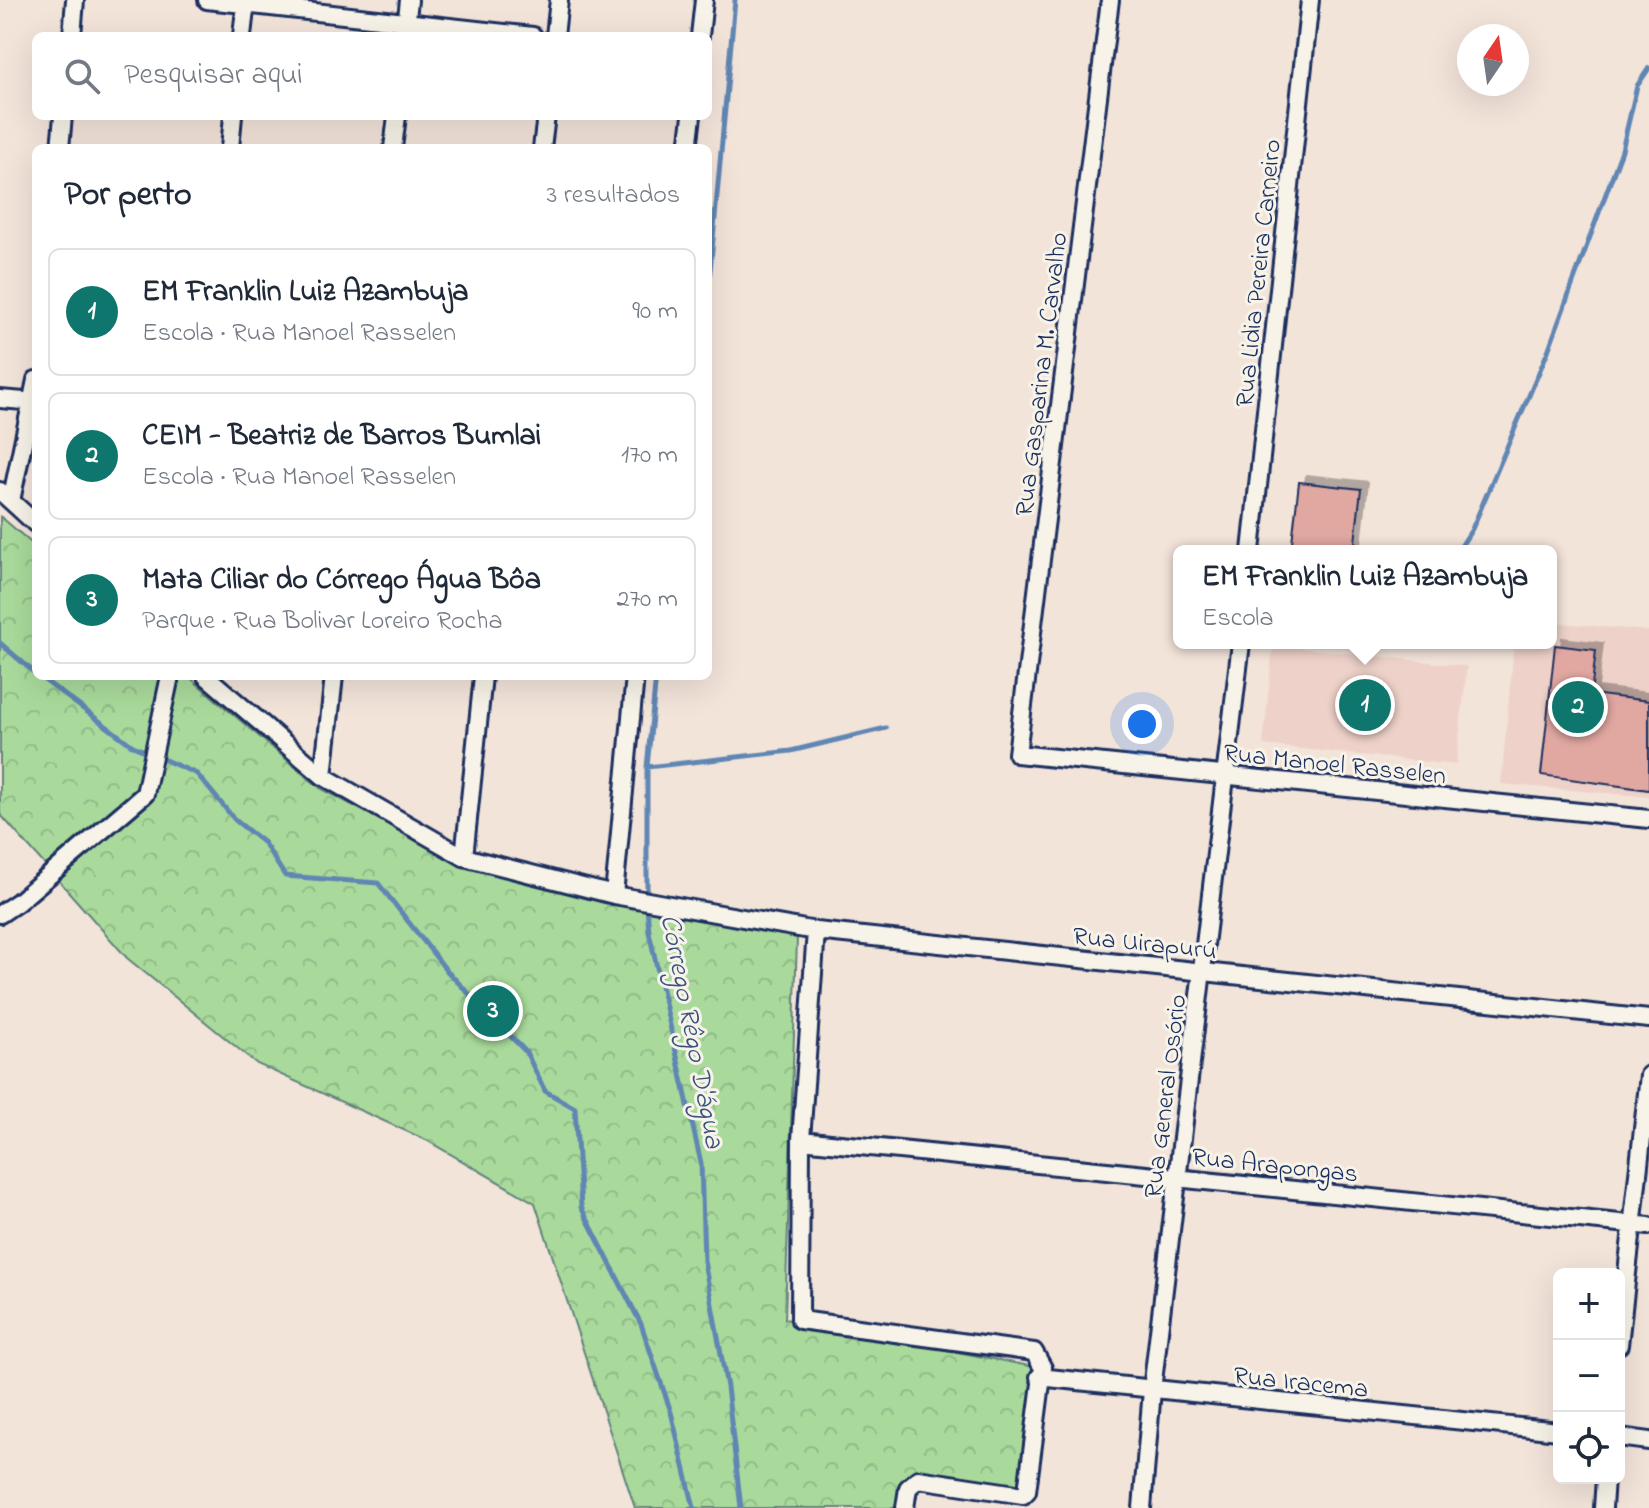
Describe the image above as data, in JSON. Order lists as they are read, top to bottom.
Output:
{
  "streets": {
    "street": [
      "Rua Lidia Pereira Carneiro",
      "Rua Gasparina M. Carvalho",
      "Rua Manoel Rasselen",
      "Rua Uirapurú",
      "Rua General Osório",
      "Rua Arapongas",
      "Rua Iracema"
    ]
  },
  "crossings": [
    ["Rua Gasparina M. Carvalho", "Rua Manoel Rasselen"],
    ["Rua Manoel Rasselen", "Rua General Osório"],
    ["Rua Uirapurú", "Rua General Osório"],
    ["Rua General Osório", "Rua Arapongas"],
    ["Rua General Osório", "Rua Iracema"]
  ],
  "water": ["Córrego Rêgo D'água"],
  "north": "top",
  "page": {
    "search": "Pesquisar aqui",
    "heading": ["Por perto", "3 resultados"],
    "list": [
      {
        "mark": "1",
        "name": "EM Franklin Luiz Azambuja",
        "note": "Escola · Rua Manoel Rasselen",
        "value": "90 m"
      },
      {
        "mark": "2",
        "name": "CEIM - Beatriz de Barros Bumlai",
        "note": "Escola · Rua Manoel Rasselen",
        "value": "170 m"
      },
      {
        "mark": "3",
        "name": "Mata Ciliar do Córrego Água Bôa",
        "note": "Parque · Rua Bolivar Loreiro Rocha",
        "value": "270 m"
      }
    ],
    "popup": ["EM Franklin Luiz Azambuja", "Escola"],
    "pins": ["1", "2", "3"],
    "map_buttons": ["+", "−"]
  }
}
